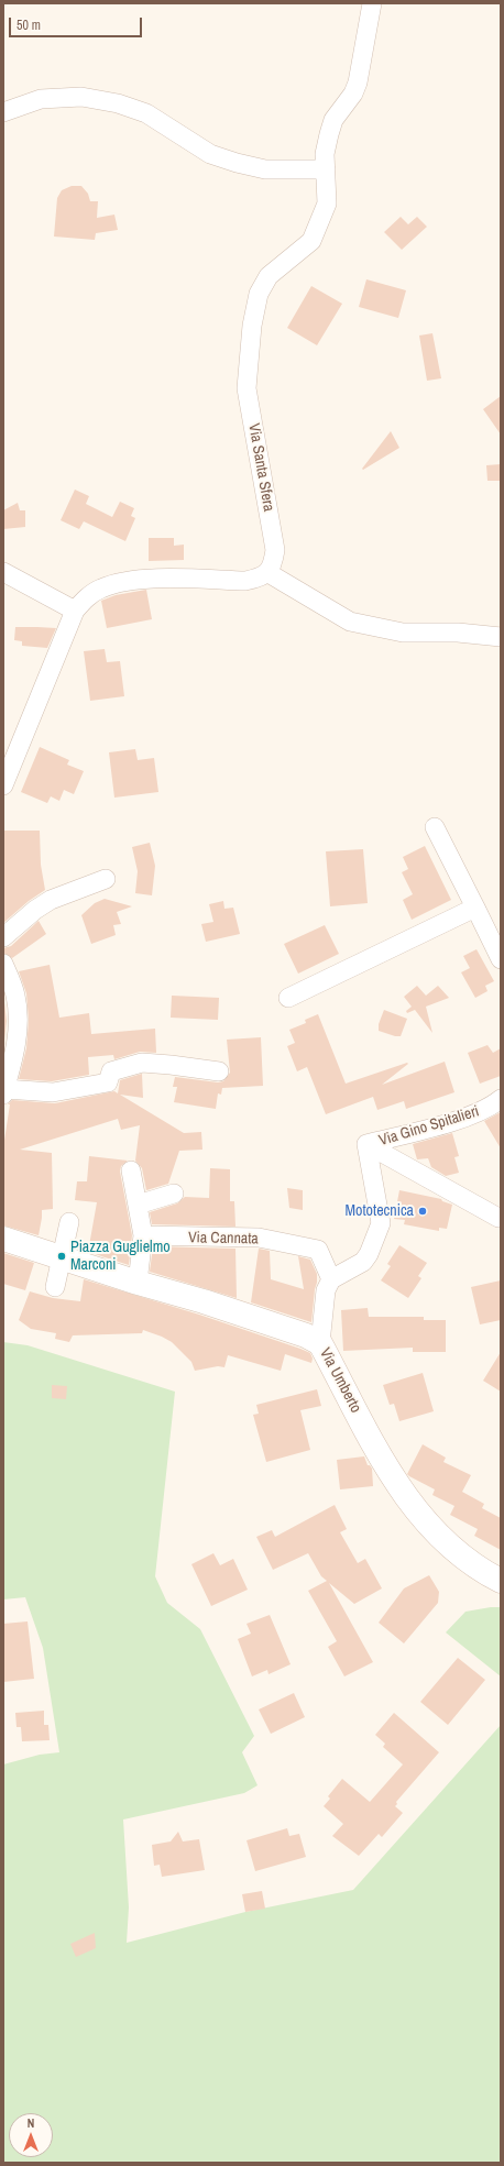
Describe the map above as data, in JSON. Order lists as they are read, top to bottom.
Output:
{
  "streets": {
    "main road": ["Via Umberto"],
    "street": ["Via Santa Sfera", "Via Gino Spitalieri", "Via Cannata"]
  },
  "crossings": [
    ["Via Gino Spitalieri", "Via Cannata"]
  ],
  "places": ["Mototecnica", "Piazza Guglielmo Marconi"],
  "scale_bar": "50 m",
  "north": "top"
}
